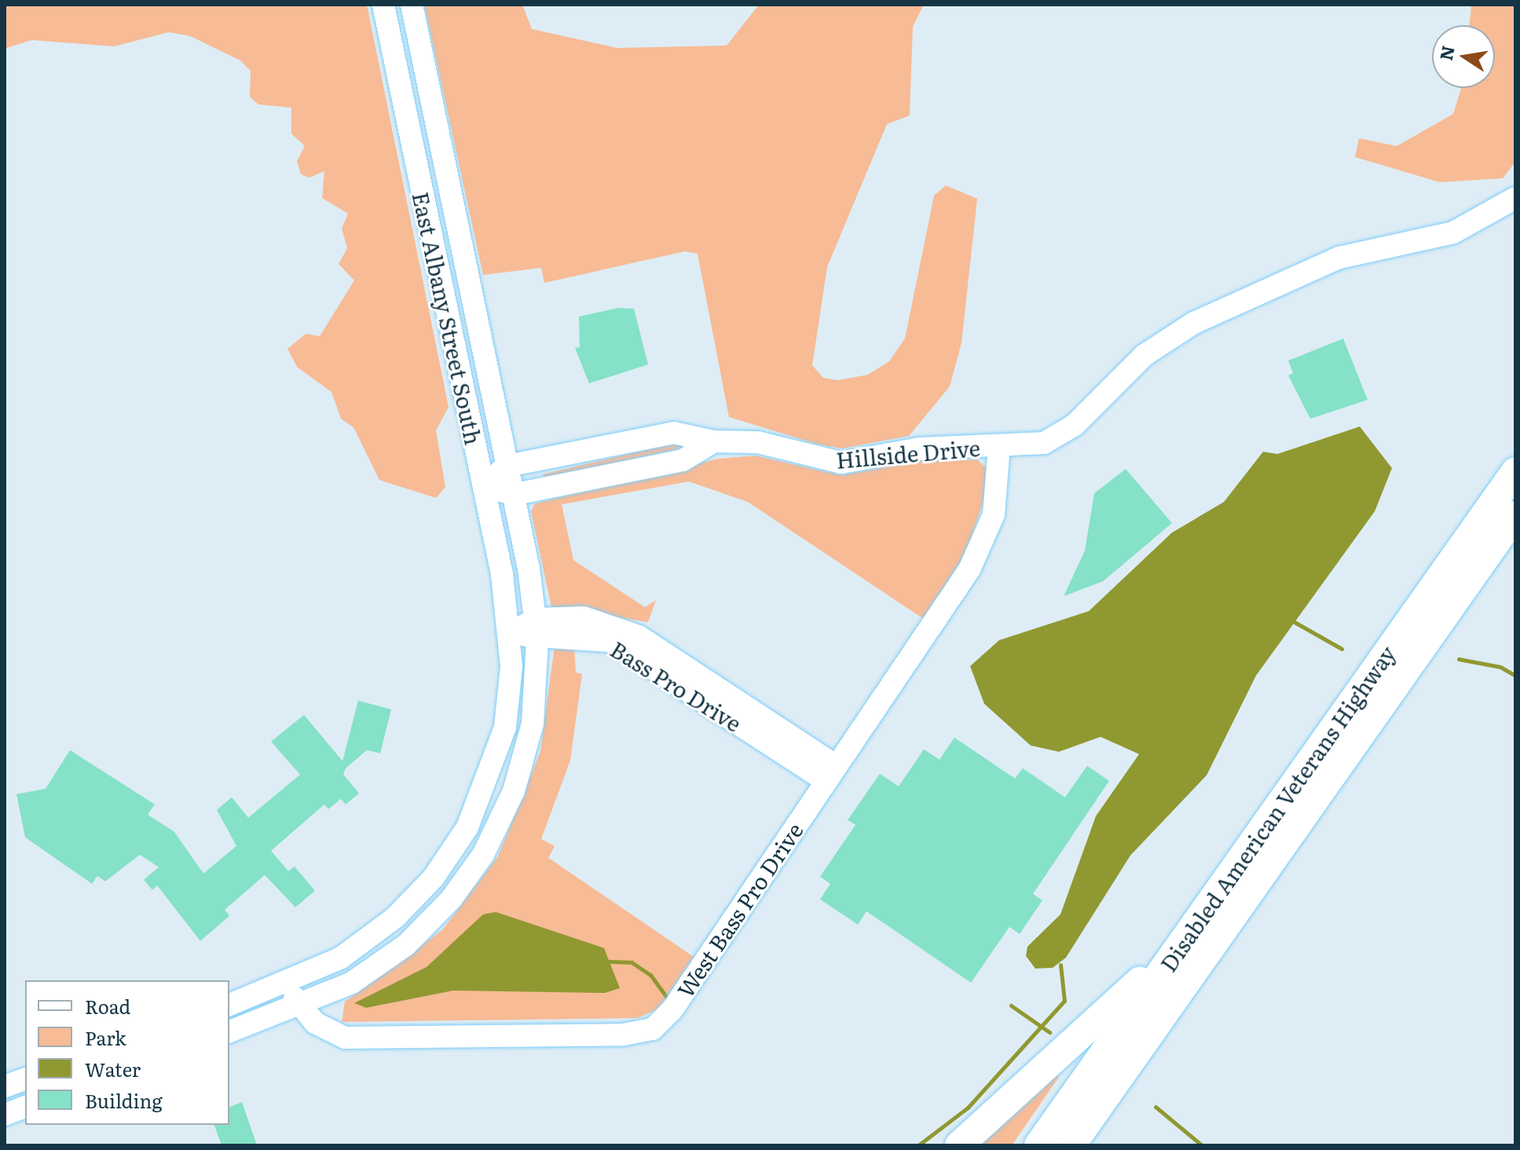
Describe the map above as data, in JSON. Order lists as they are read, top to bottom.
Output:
{
  "streets": {
    "highway": ["Disabled American Veterans Highway"],
    "street": [
      "East Albany Street South",
      "Hillside Drive",
      "Bass Pro Drive",
      "West Bass Pro Drive"
    ]
  },
  "crossings": [
    ["East Albany Street South", "Hillside Drive"],
    ["East Albany Street South", "Bass Pro Drive"],
    ["East Albany Street South", "West Bass Pro Drive"],
    ["Hillside Drive", "West Bass Pro Drive"],
    ["Bass Pro Drive", "West Bass Pro Drive"]
  ],
  "legend": [
    "Road",
    "Park",
    "Water",
    "Building"
  ],
  "north": "left"
}
